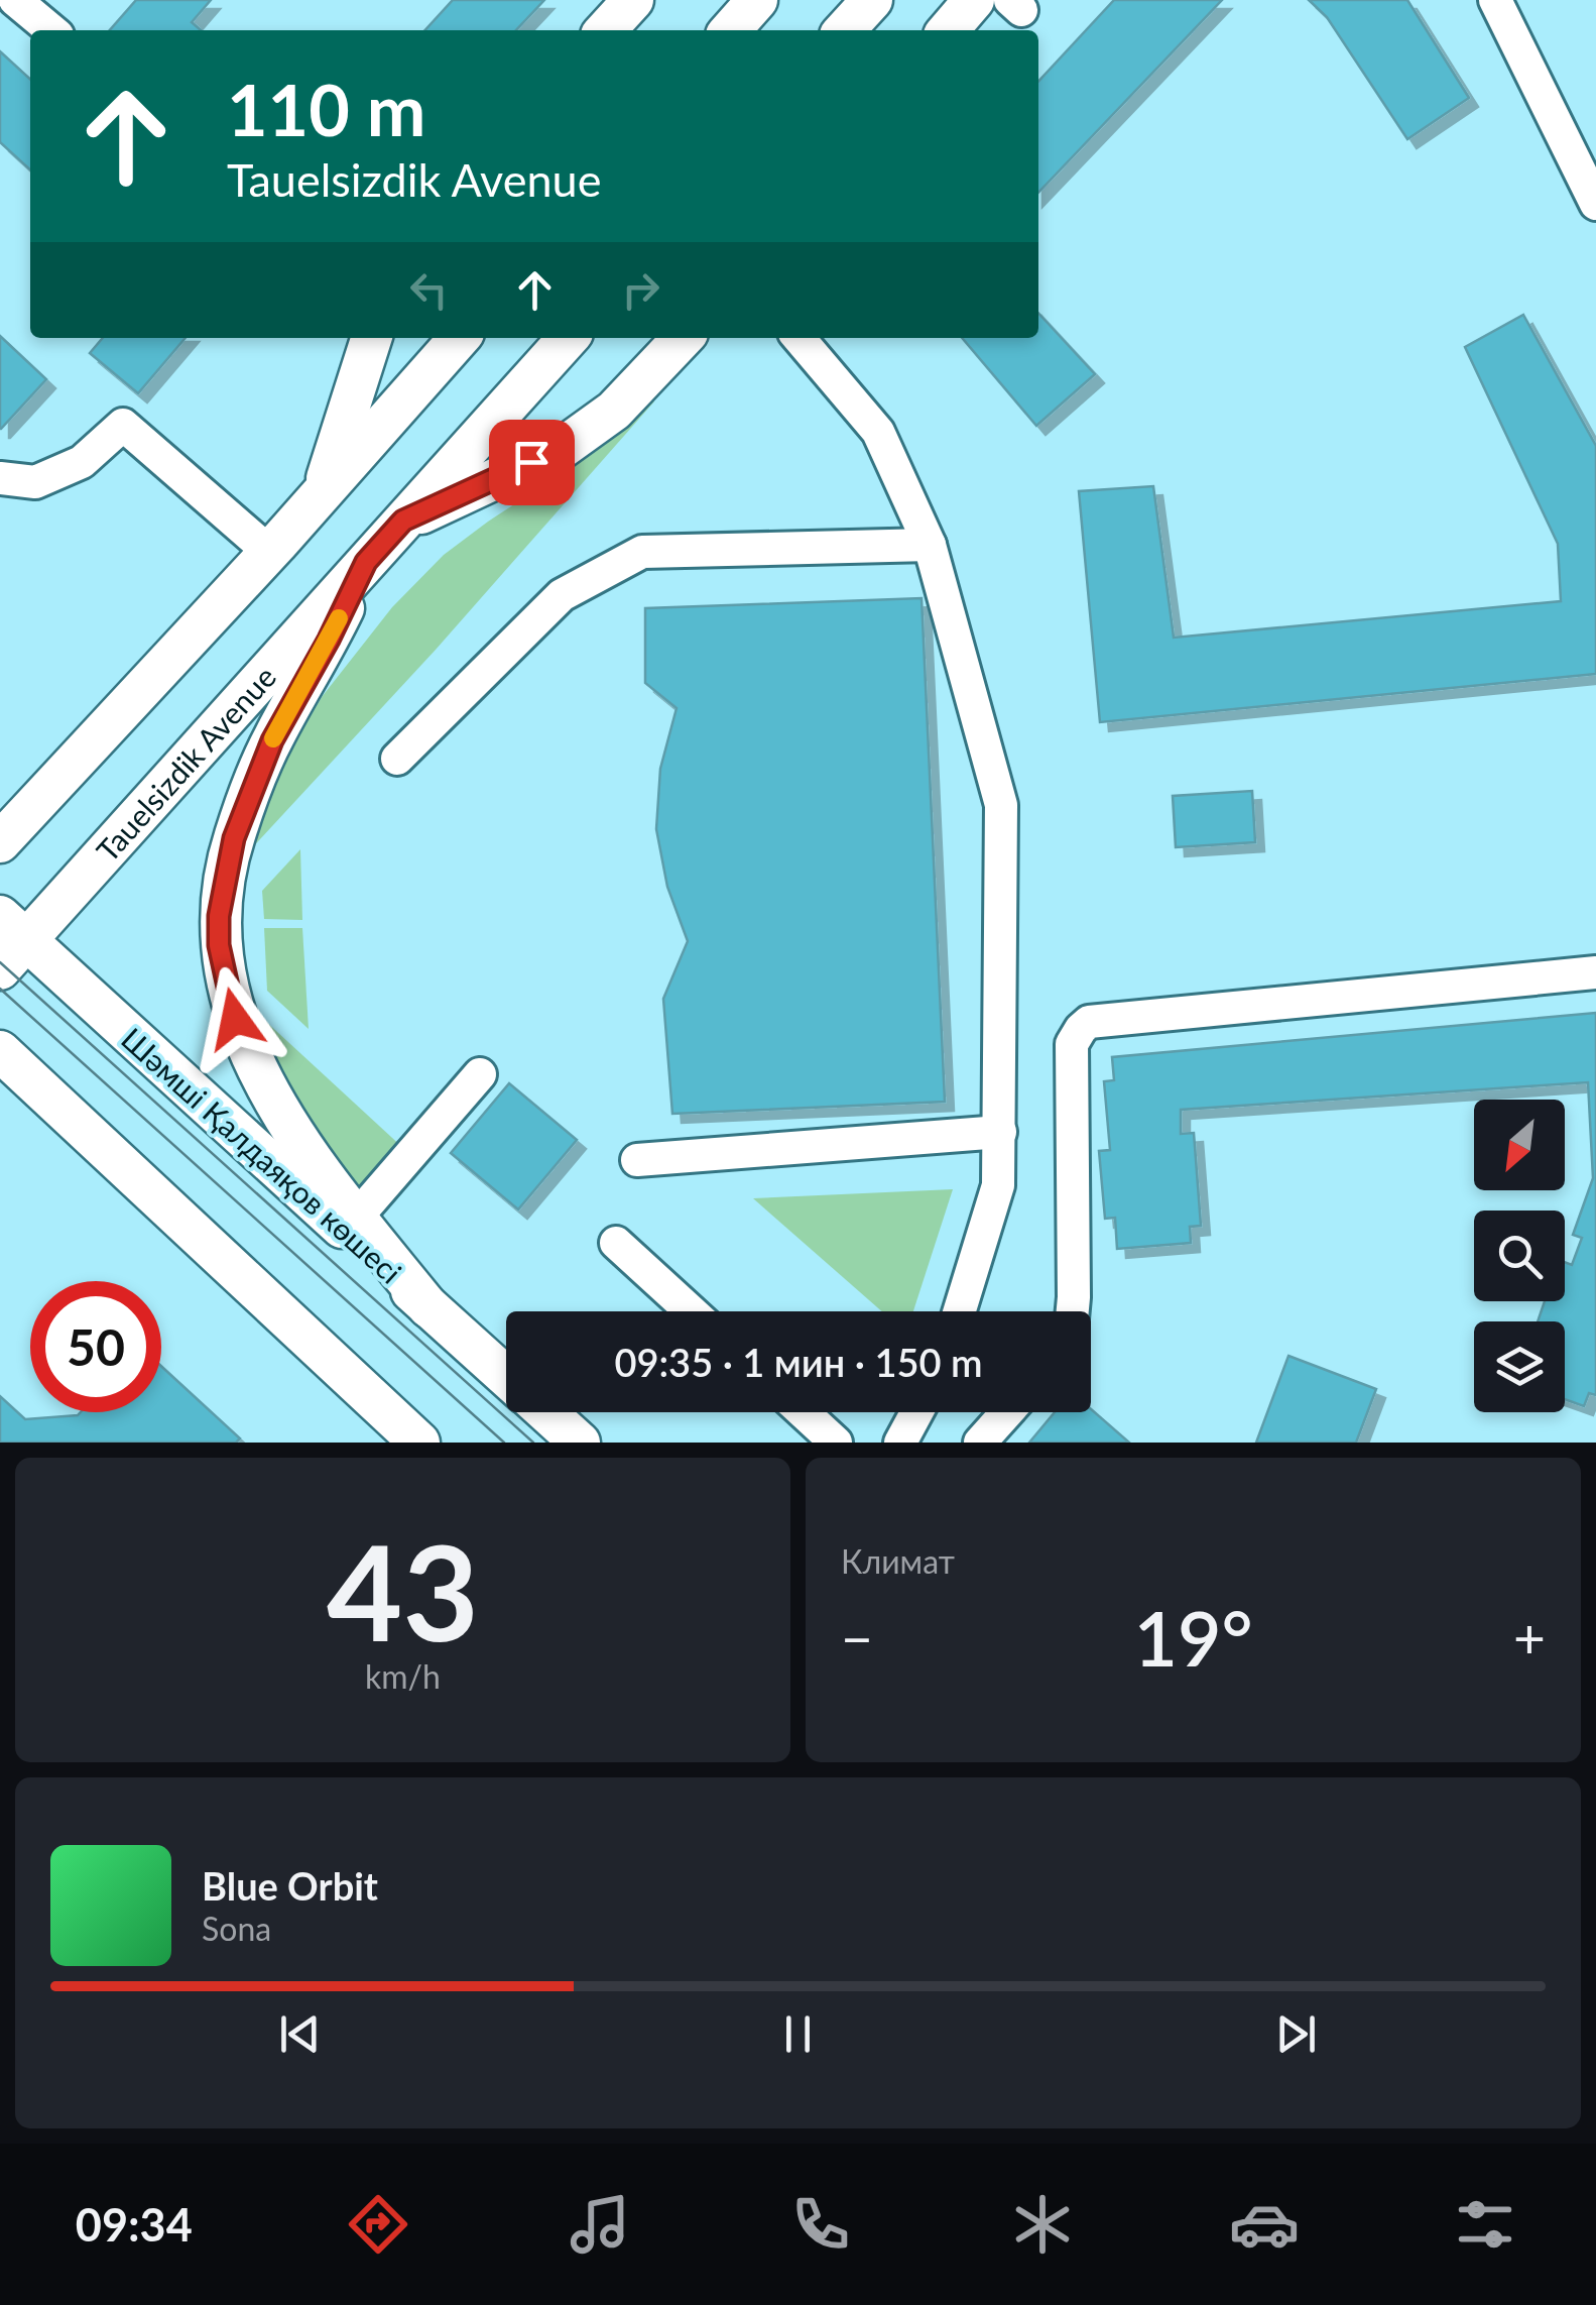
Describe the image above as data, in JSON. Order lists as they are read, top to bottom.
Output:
{
  "streets": {
    "main road": ["Tauelsizdik Avenue", "Шәмші Қалдаяқов көшесі"]
  },
  "crossings": [
    ["Tauelsizdik Avenue", "Шәмші Қалдаяқов көшесі"]
  ],
  "north": "bottom left",
  "page": {
    "turn": ["110 m", "Tauelsizdik Avenue"],
    "limit": "50",
    "trip": "09:35 · 1 мин · 150 m",
    "tile": [
      ["43", "km/h"],
      "Климат"
    ],
    "heat": ["−", "19°", "+"],
    "song": ["Blue Orbit", "Sona"],
    "tabs": "09:34"
  }
}
